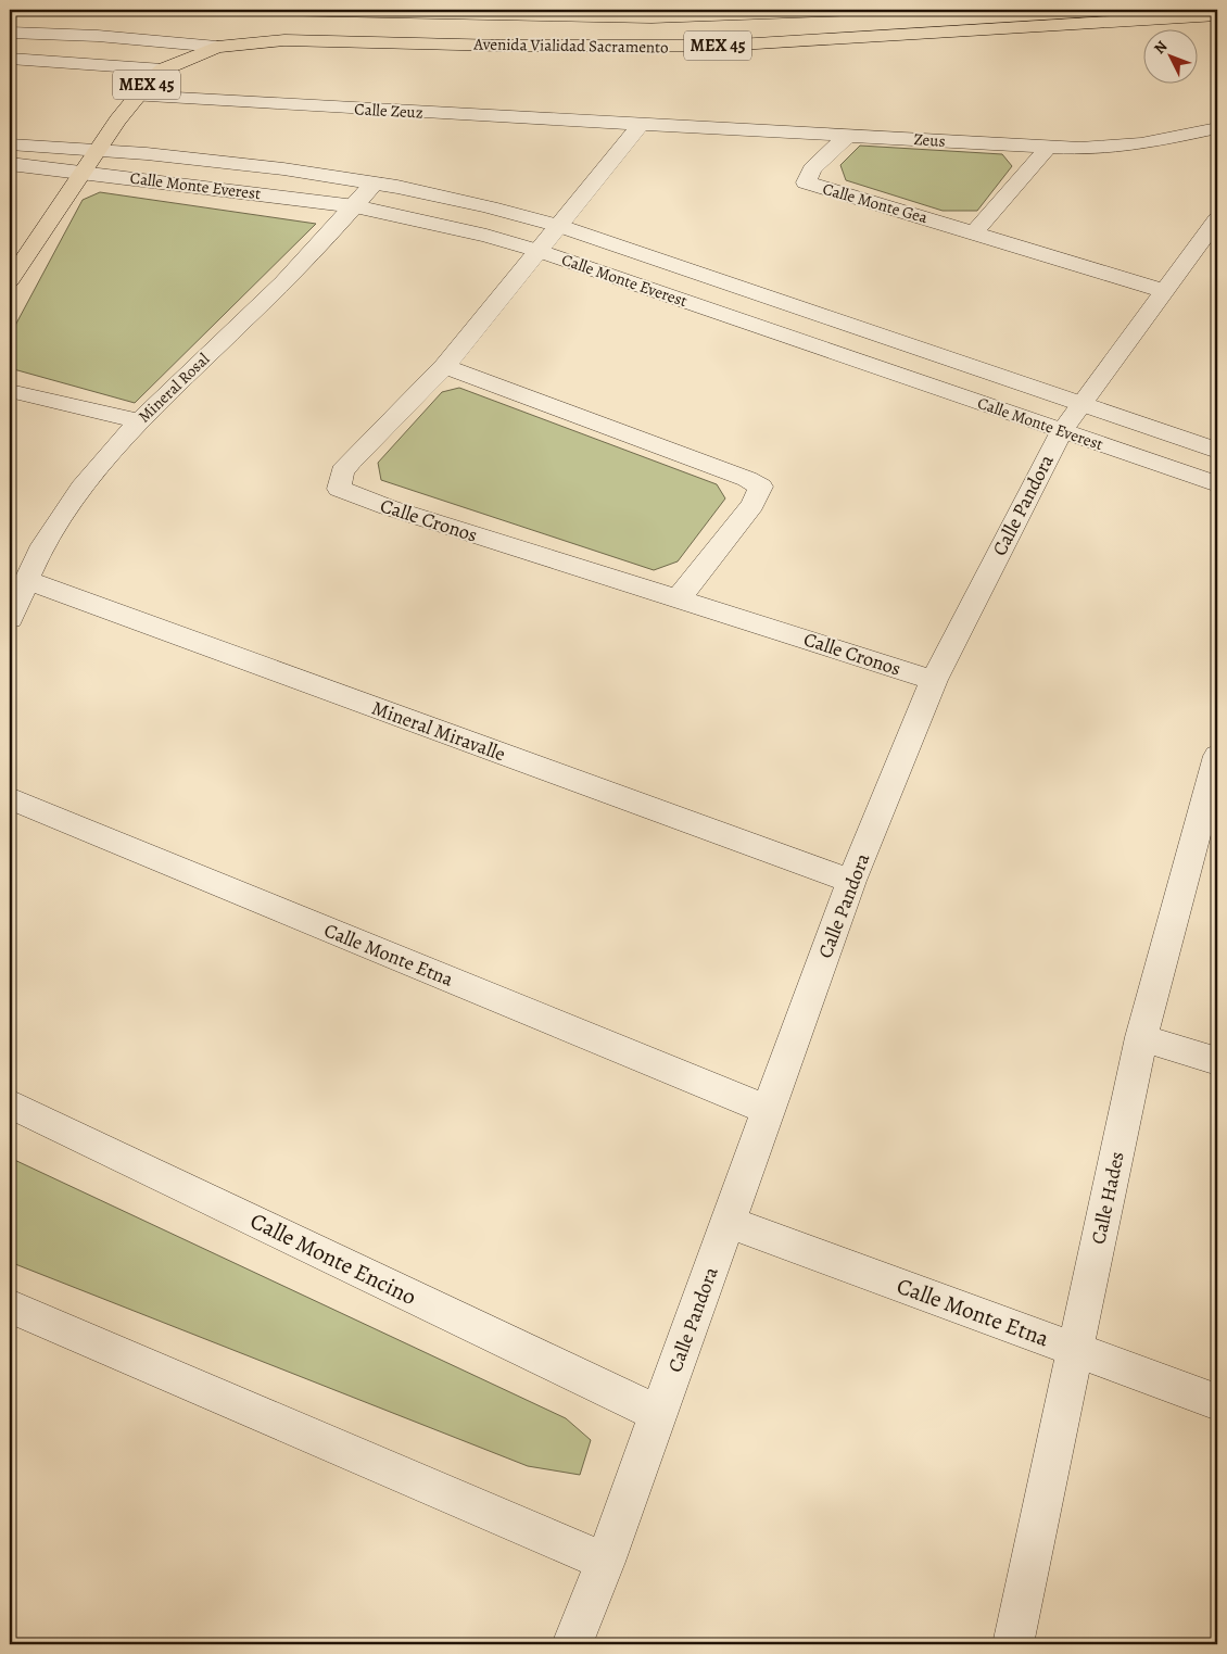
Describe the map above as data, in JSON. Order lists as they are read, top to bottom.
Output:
{
  "streets": {
    "highway": ["Avenida Vialidad Sacramento", "MEX 45"],
    "street": [
      "Calle Zeuz",
      "Zeus",
      "Calle Monte Everest",
      "Calle Monte Gea",
      "Mineral Rosal",
      "Calle Pandora",
      "Calle Cronos",
      "Mineral Miravalle",
      "Calle Monte Etna",
      "Calle Hades",
      "Calle Monte Encino"
    ]
  },
  "crossings": [
    ["Avenida Vialidad Sacramento", "MEX 45"],
    ["Avenida Vialidad Sacramento", "Calle Zeuz"],
    ["Avenida Vialidad Sacramento", "Calle Monte Everest"],
    ["MEX 45", "Calle Monte Everest"],
    ["Calle Zeuz", "Zeus"],
    ["Calle Zeuz", "Calle Cronos"],
    ["Zeus", "Calle Monte Gea"],
    ["Zeus", "Calle Cronos"],
    ["Calle Monte Everest", "Mineral Rosal"],
    ["Calle Monte Everest", "Calle Pandora"],
    ["Calle Monte Everest", "Calle Cronos"],
    ["Calle Monte Gea", "Calle Pandora"],
    ["Mineral Rosal", "Mineral Miravalle"],
    ["Calle Pandora", "Calle Cronos"],
    ["Calle Pandora", "Mineral Miravalle"],
    ["Calle Pandora", "Calle Monte Etna"],
    ["Calle Pandora", "Calle Monte Encino"],
    ["Calle Monte Etna", "Calle Hades"]
  ],
  "north": "top left"
}
